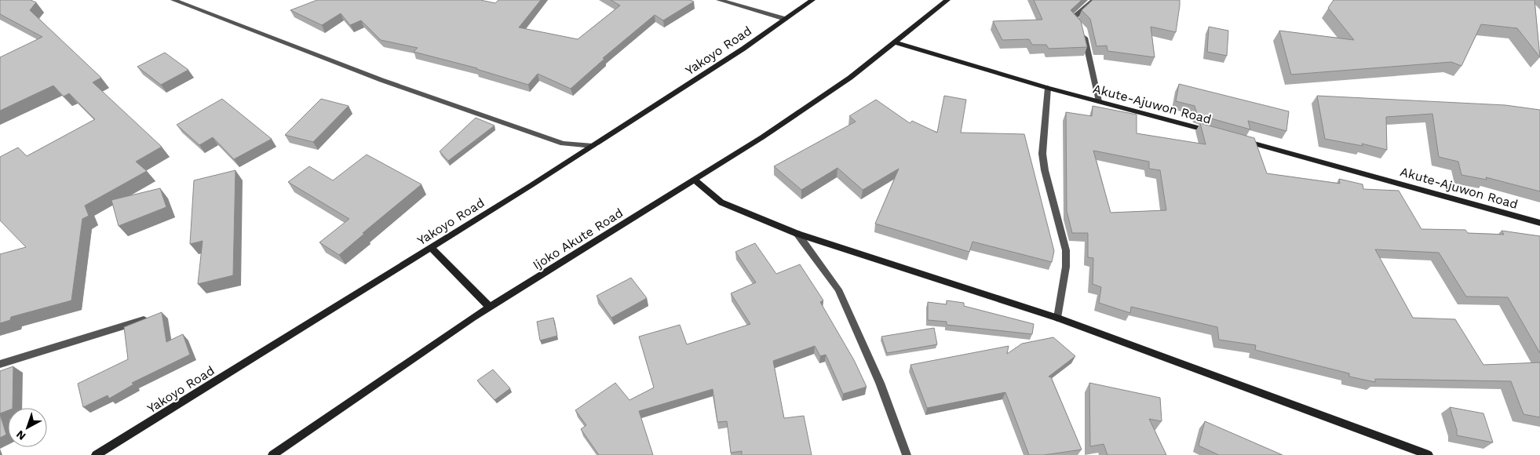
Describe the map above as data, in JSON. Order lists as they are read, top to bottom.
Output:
{
  "streets": {
    "main road": ["Yakoyo Road", "Akute-Ajuwon Road", "Ijoko Akute Road"]
  },
  "crossings": [
    ["Akute-Ajuwon Road", "Ijoko Akute Road"]
  ],
  "north": "bottom left"
}
